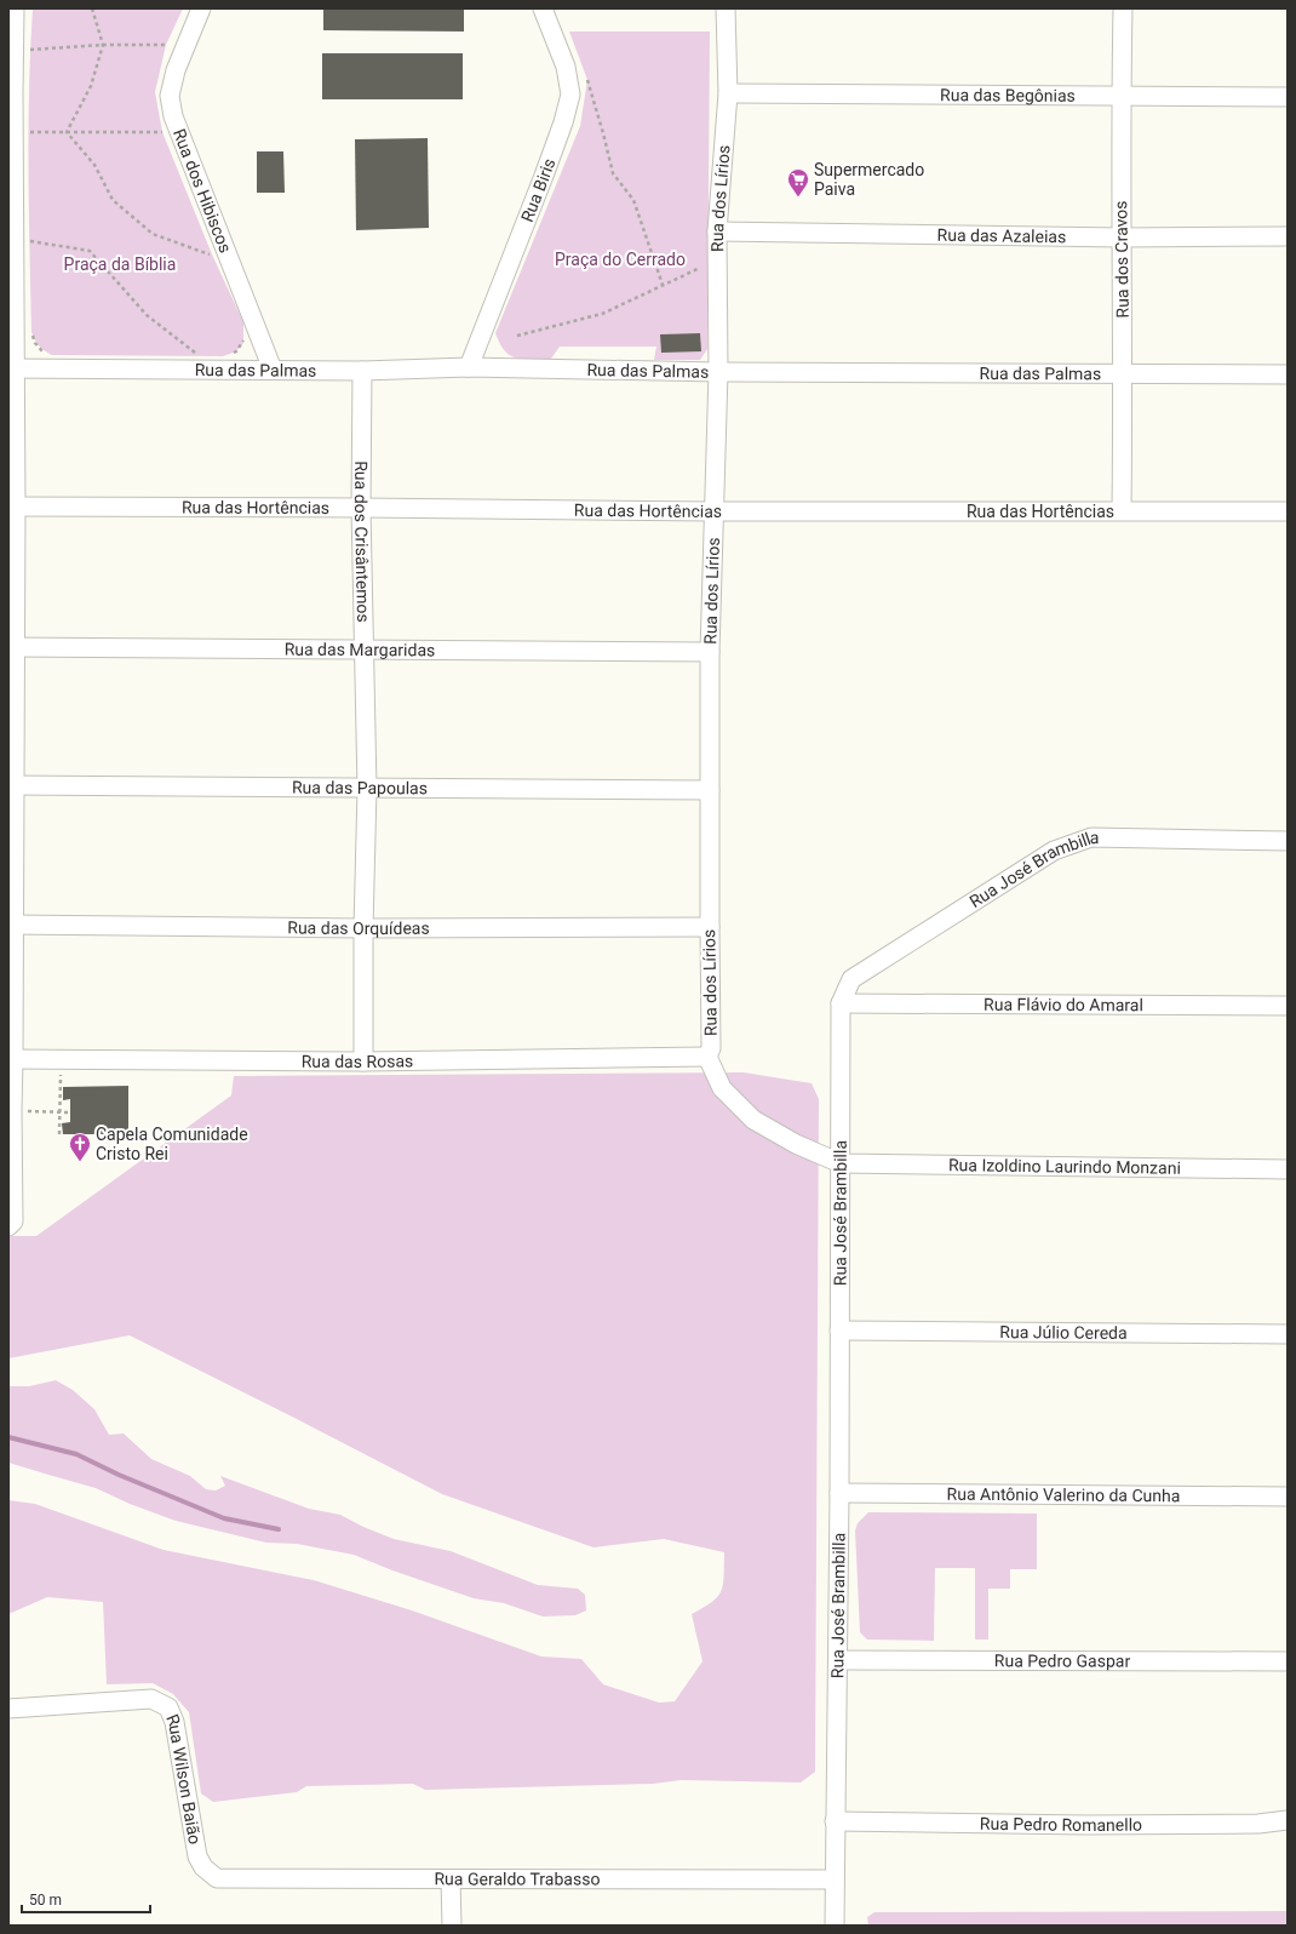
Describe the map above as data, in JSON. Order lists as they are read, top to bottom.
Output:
{
  "streets": {
    "street": [
      "Rua das Begônias",
      "Rua Biris",
      "Rua dos Hibiscos",
      "Rua dos Lírios",
      "Rua das Azaleias",
      "Rua dos Cravos",
      "Rua das Palmas",
      "Rua das Hortências",
      "Rua dos Crisântemos",
      "Rua das Margaridas",
      "Rua das Papoulas",
      "Rua José Brambilla",
      "Rua das Orquídeas",
      "Rua Flávio do Amaral",
      "Rua das Rosas",
      "Rua Izoldino Laurindo Monzani",
      "Rua Júlio Cereda",
      "Rua Antônio Valerino da Cunha",
      "Rua Pedro Gaspar",
      "Rua Wilson Baião",
      "Rua Pedro Romanello",
      "Rua Geraldo Trabasso"
    ]
  },
  "crossings": [
    ["Rua das Begônias", "Rua dos Lírios"],
    ["Rua das Begônias", "Rua dos Cravos"],
    ["Rua Biris", "Rua das Palmas"],
    ["Rua dos Hibiscos", "Rua das Palmas"],
    ["Rua dos Lírios", "Rua das Azaleias"],
    ["Rua dos Lírios", "Rua das Palmas"],
    ["Rua dos Lírios", "Rua das Hortências"],
    ["Rua dos Lírios", "Rua das Margaridas"],
    ["Rua dos Lírios", "Rua das Papoulas"],
    ["Rua dos Lírios", "Rua das Orquídeas"],
    ["Rua dos Lírios", "Rua das Rosas"],
    ["Rua das Azaleias", "Rua dos Cravos"],
    ["Rua dos Cravos", "Rua das Palmas"],
    ["Rua dos Cravos", "Rua das Hortências"],
    ["Rua das Palmas", "Rua dos Crisântemos"],
    ["Rua das Hortências", "Rua dos Crisântemos"],
    ["Rua dos Crisântemos", "Rua das Margaridas"],
    ["Rua dos Crisântemos", "Rua das Papoulas"],
    ["Rua dos Crisântemos", "Rua das Orquídeas"],
    ["Rua dos Crisântemos", "Rua das Rosas"],
    ["Rua José Brambilla", "Rua Flávio do Amaral"],
    ["Rua José Brambilla", "Rua Izoldino Laurindo Monzani"],
    ["Rua José Brambilla", "Rua Júlio Cereda"],
    ["Rua José Brambilla", "Rua Antônio Valerino da Cunha"],
    ["Rua José Brambilla", "Rua Pedro Gaspar"],
    ["Rua José Brambilla", "Rua Pedro Romanello"],
    ["Rua José Brambilla", "Rua Geraldo Trabasso"],
    ["Rua Wilson Baião", "Rua Geraldo Trabasso"]
  ],
  "parks": ["Praça do Cerrado", "Praça da Bíblia"],
  "places": {
    "supermarket": ["Supermercado Paiva"],
    "church": ["Capela Comunidade Cristo Rei"]
  },
  "scale_bar": "50 m"
}
